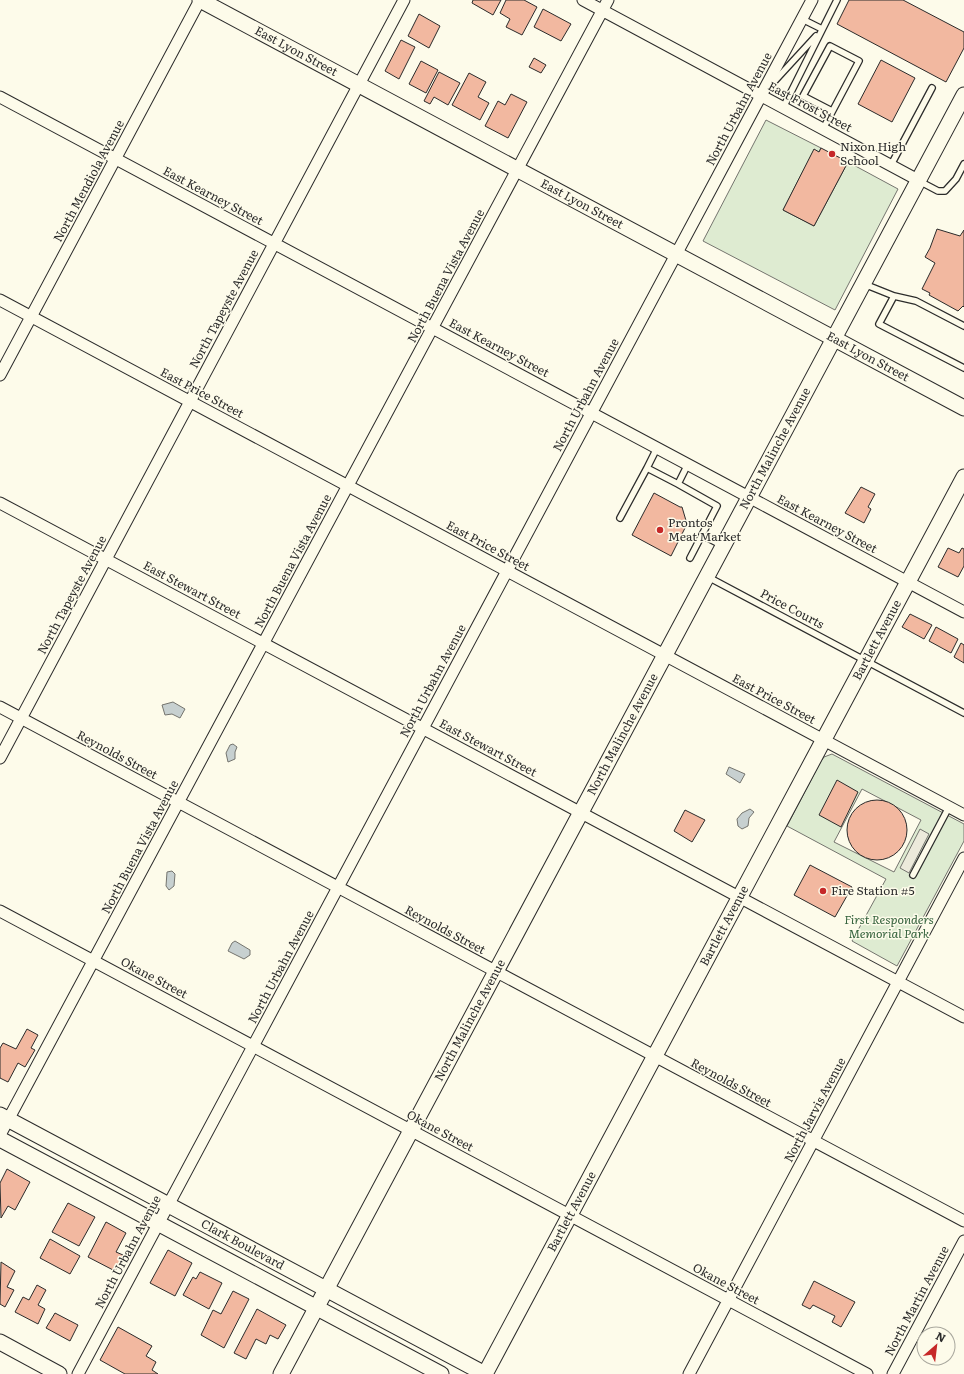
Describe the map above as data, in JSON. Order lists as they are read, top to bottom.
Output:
{
  "streets": {
    "main road": [
      "East Lyon Street",
      "North Malinche Avenue",
      "Bartlett Avenue",
      "Clark Boulevard"
    ],
    "street": [
      "East Frost Street",
      "North Urbahn Avenue",
      "North Mendiola Avenue",
      "East Kearney Street",
      "North Buena Vista Avenue",
      "North Tapeyste Avenue",
      "East Price Street",
      "East Stewart Street",
      "Reynolds Street",
      "Okane Street",
      "North Jarvis Avenue",
      "North Martin Avenue"
    ],
    "lane": ["Price Courts"]
  },
  "crossings": [
    ["East Lyon Street", "North Urbahn Avenue"],
    ["East Lyon Street", "North Mendiola Avenue"],
    ["East Lyon Street", "North Buena Vista Avenue"],
    ["East Lyon Street", "North Tapeyste Avenue"],
    ["East Lyon Street", "North Malinche Avenue"],
    ["East Frost Street", "North Urbahn Avenue"],
    ["East Frost Street", "North Buena Vista Avenue"],
    ["East Frost Street", "North Malinche Avenue"],
    ["North Urbahn Avenue", "East Kearney Street"],
    ["North Urbahn Avenue", "East Price Street"],
    ["North Urbahn Avenue", "East Stewart Street"],
    ["North Urbahn Avenue", "Reynolds Street"],
    ["North Urbahn Avenue", "Okane Street"],
    ["North Urbahn Avenue", "Clark Boulevard"],
    ["North Mendiola Avenue", "East Kearney Street"],
    ["North Mendiola Avenue", "East Price Street"],
    ["East Kearney Street", "North Buena Vista Avenue"],
    ["East Kearney Street", "North Tapeyste Avenue"],
    ["East Kearney Street", "North Malinche Avenue"],
    ["East Kearney Street", "Bartlett Avenue"],
    ["North Buena Vista Avenue", "East Price Street"],
    ["North Buena Vista Avenue", "East Stewart Street"],
    ["North Buena Vista Avenue", "Reynolds Street"],
    ["North Buena Vista Avenue", "Okane Street"],
    ["North Buena Vista Avenue", "Clark Boulevard"],
    ["North Tapeyste Avenue", "East Price Street"],
    ["North Tapeyste Avenue", "East Stewart Street"],
    ["North Tapeyste Avenue", "Reynolds Street"],
    ["East Price Street", "North Malinche Avenue"],
    ["East Price Street", "Bartlett Avenue"],
    ["North Malinche Avenue", "East Stewart Street"],
    ["North Malinche Avenue", "Price Courts"],
    ["North Malinche Avenue", "Reynolds Street"],
    ["North Malinche Avenue", "Okane Street"],
    ["North Malinche Avenue", "Clark Boulevard"],
    ["East Stewart Street", "Bartlett Avenue"],
    ["East Stewart Street", "North Jarvis Avenue"],
    ["Price Courts", "Bartlett Avenue"],
    ["Bartlett Avenue", "Reynolds Street"],
    ["Bartlett Avenue", "Okane Street"],
    ["Bartlett Avenue", "Clark Boulevard"],
    ["Reynolds Street", "North Jarvis Avenue"],
    ["Okane Street", "North Jarvis Avenue"]
  ],
  "parks": ["First Responders Memorial Park"],
  "places": ["Nixon High School", "Prontos Meat Market", "Fire Station #5"],
  "north": "top right"
}
